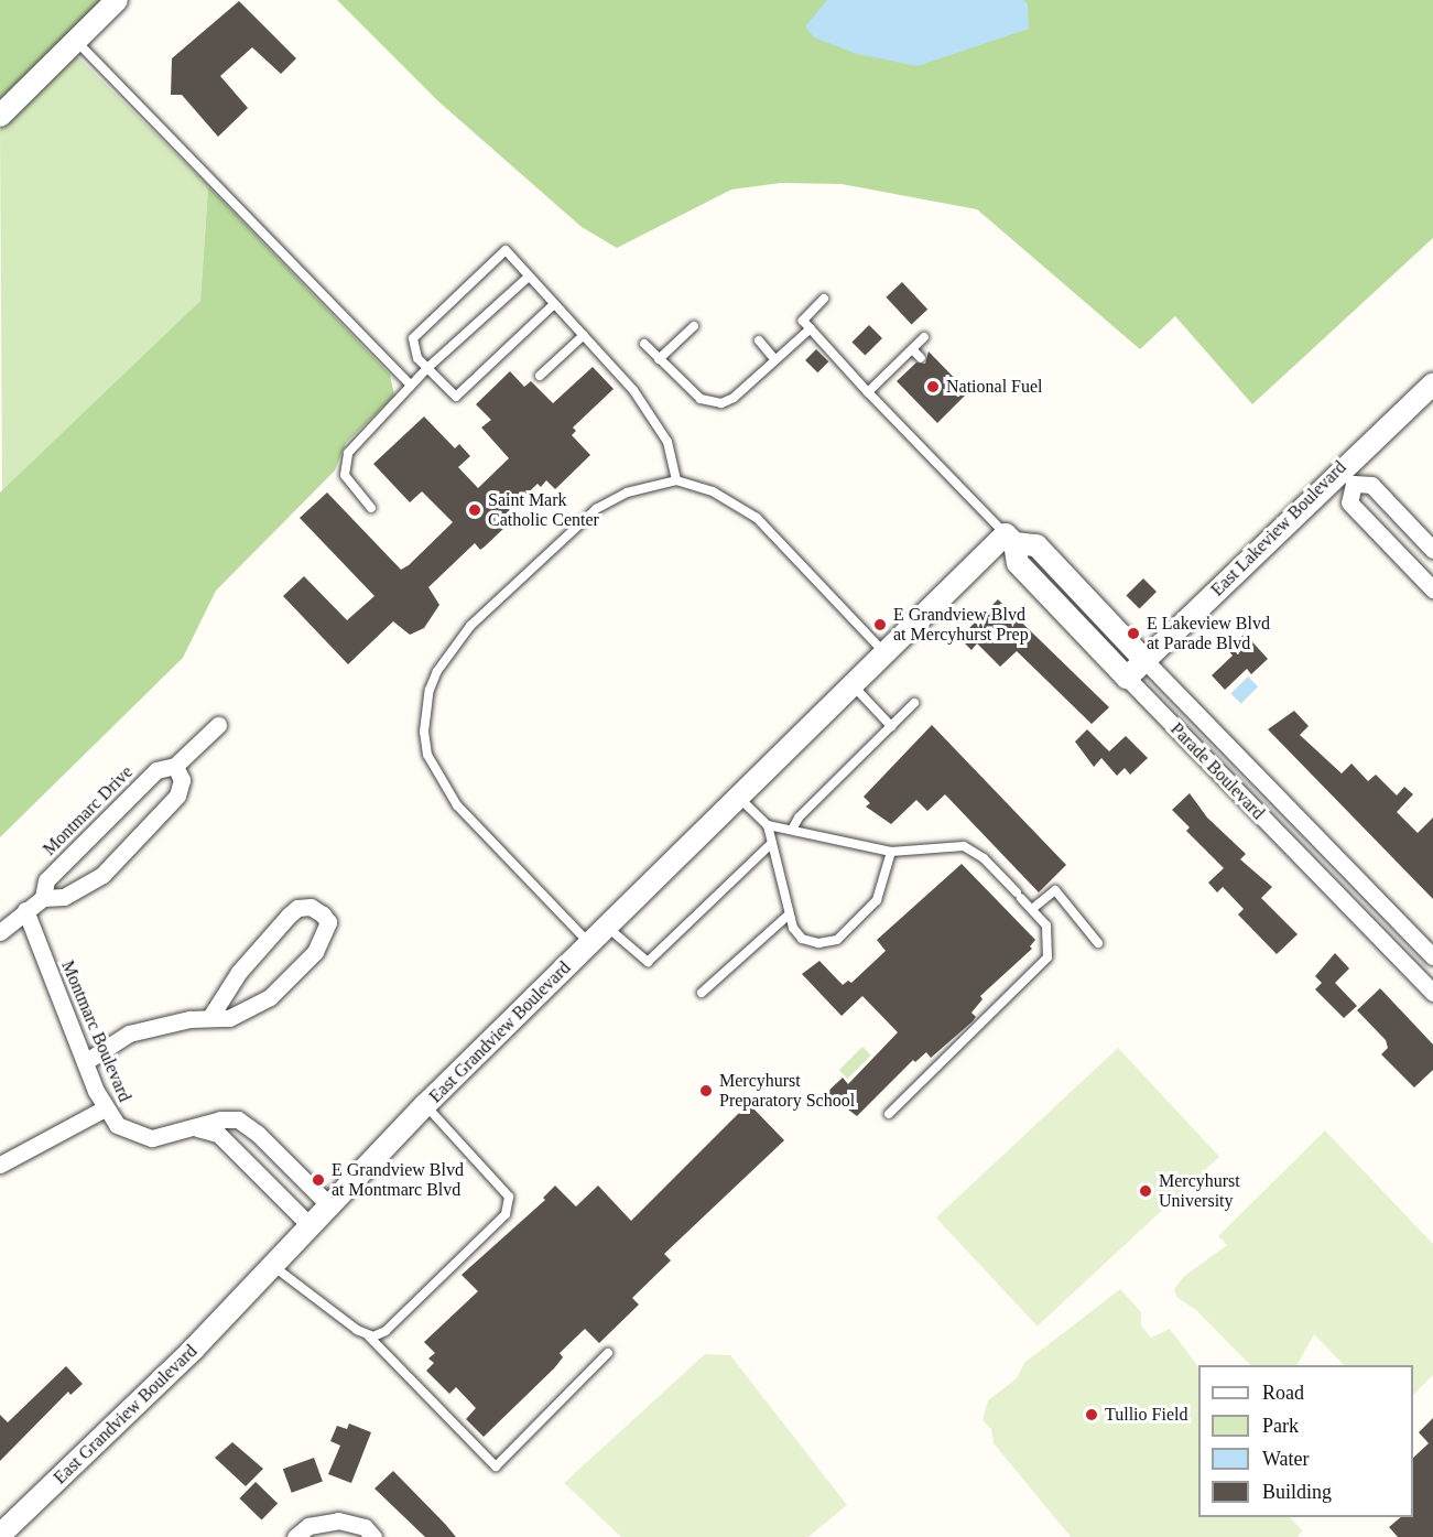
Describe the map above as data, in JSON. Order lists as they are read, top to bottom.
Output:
{
  "streets": {
    "street": [
      "East Lakeview Boulevard",
      "Parade Boulevard",
      "Montmarc Drive",
      "Montmarc Boulevard",
      "East Grandview Boulevard"
    ]
  },
  "crossings": [
    ["East Lakeview Boulevard", "Parade Boulevard"],
    ["Parade Boulevard", "East Grandview Boulevard"],
    ["Montmarc Drive", "Montmarc Boulevard"],
    ["Montmarc Boulevard", "East Grandview Boulevard"]
  ],
  "places": [
    "National Fuel",
    "Saint Mark Catholic Center",
    "E Grandview Blvd at Mercyhurst Prep",
    "E Lakeview Blvd at Parade Blvd",
    "Mercyhurst Preparatory School",
    "E Grandview Blvd at Montmarc Blvd",
    "Mercyhurst University",
    "Tullio Field"
  ],
  "legend": [
    "Road",
    "Park",
    "Water",
    "Building"
  ]
}
